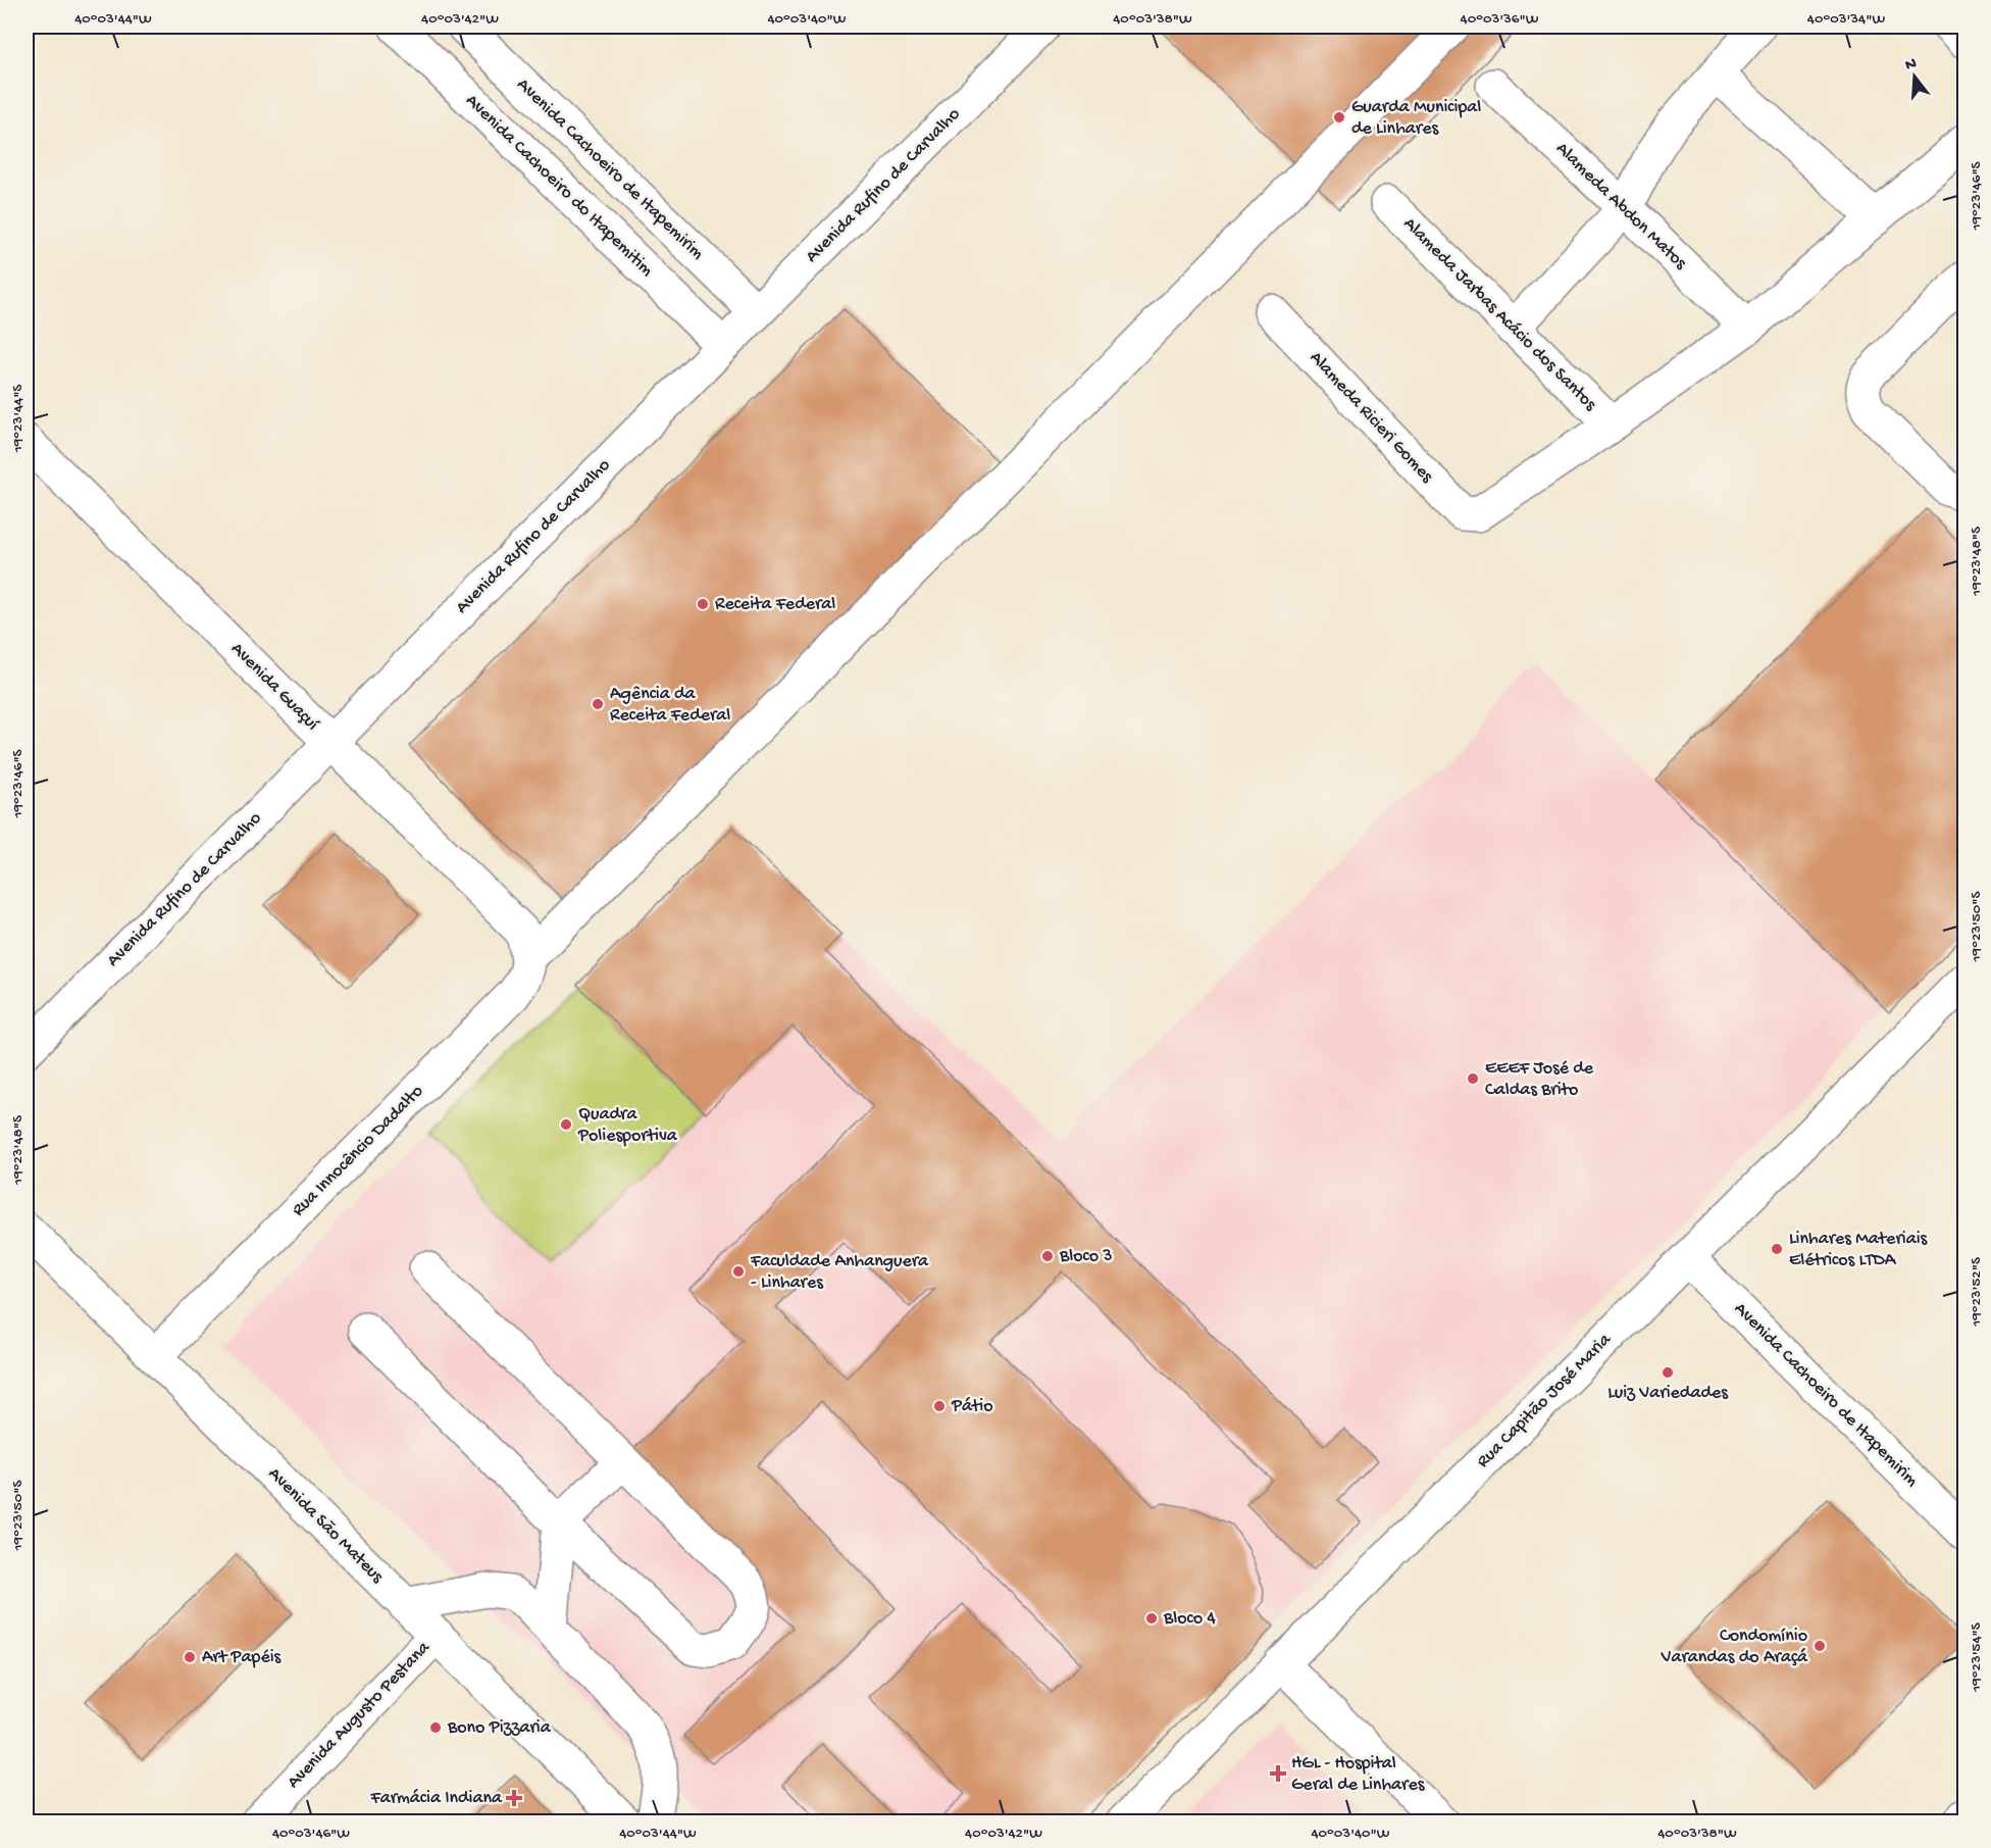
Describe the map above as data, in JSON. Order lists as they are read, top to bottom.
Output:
{
  "streets": {
    "street": [
      "Avenida Cachoeiro de Itapemirim",
      "Avenida Cachoeiro do Itapemitim",
      "Avenida Rufino de Carvalho",
      "Alameda Abdon Matos",
      "Alameda Jarbas Acácio dos Santos",
      "Alameda Ricieri Gomes",
      "Avenida Guaçuí",
      "Rua Innocêncio Dadalto",
      "Rua Capitão José Maria",
      "Avenida São Mateus",
      "Avenida Augusto Pestana"
    ]
  },
  "crossings": [
    ["Avenida Cachoeiro de Itapemirim", "Avenida Rufino de Carvalho"],
    ["Avenida Cachoeiro de Itapemirim", "Rua Capitão José Maria"],
    ["Avenida Cachoeiro do Itapemitim", "Avenida Rufino de Carvalho"],
    ["Avenida Rufino de Carvalho", "Avenida Guaçuí"],
    ["Alameda Jarbas Acácio dos Santos", "Alameda Ricieri Gomes"],
    ["Avenida Guaçuí", "Rua Innocêncio Dadalto"],
    ["Rua Innocêncio Dadalto", "Avenida São Mateus"],
    ["Avenida São Mateus", "Avenida Augusto Pestana"]
  ],
  "places": {
    "other": [
      "Guarda Municipal de Linhares",
      "Receita Federal",
      "Agência da Receita Federal",
      "EEEF José de Caldas Brito",
      "Quadra Poliesportiva",
      "Linhares Materiais Elétricos LTDA",
      "Bloco 3",
      "Faculdade Anhanguera - Linhares",
      "Luiz Variedades",
      "Pátio",
      "Bloco 4",
      "Condomínio Varandas do Araçá",
      "Art Papéis",
      "Bono Pizzaria"
    ],
    "health": ["HGL - Hospital Geral de Linhares", "Farmácia Indiana"]
  },
  "north": "top",
  "coordinates": [
    "40°03'44\"W",
    "40°03'42\"W",
    "40°03'40\"W",
    "40°03'38\"W",
    "40°03'36\"W",
    "40°03'34\"W",
    "19°23'46\"S",
    "19°23'44\"S",
    "19°23'48\"S",
    "19°23'50\"S",
    "19°23'52\"S",
    "19°23'54\"S",
    "40°03'46\"W"
  ]
}
